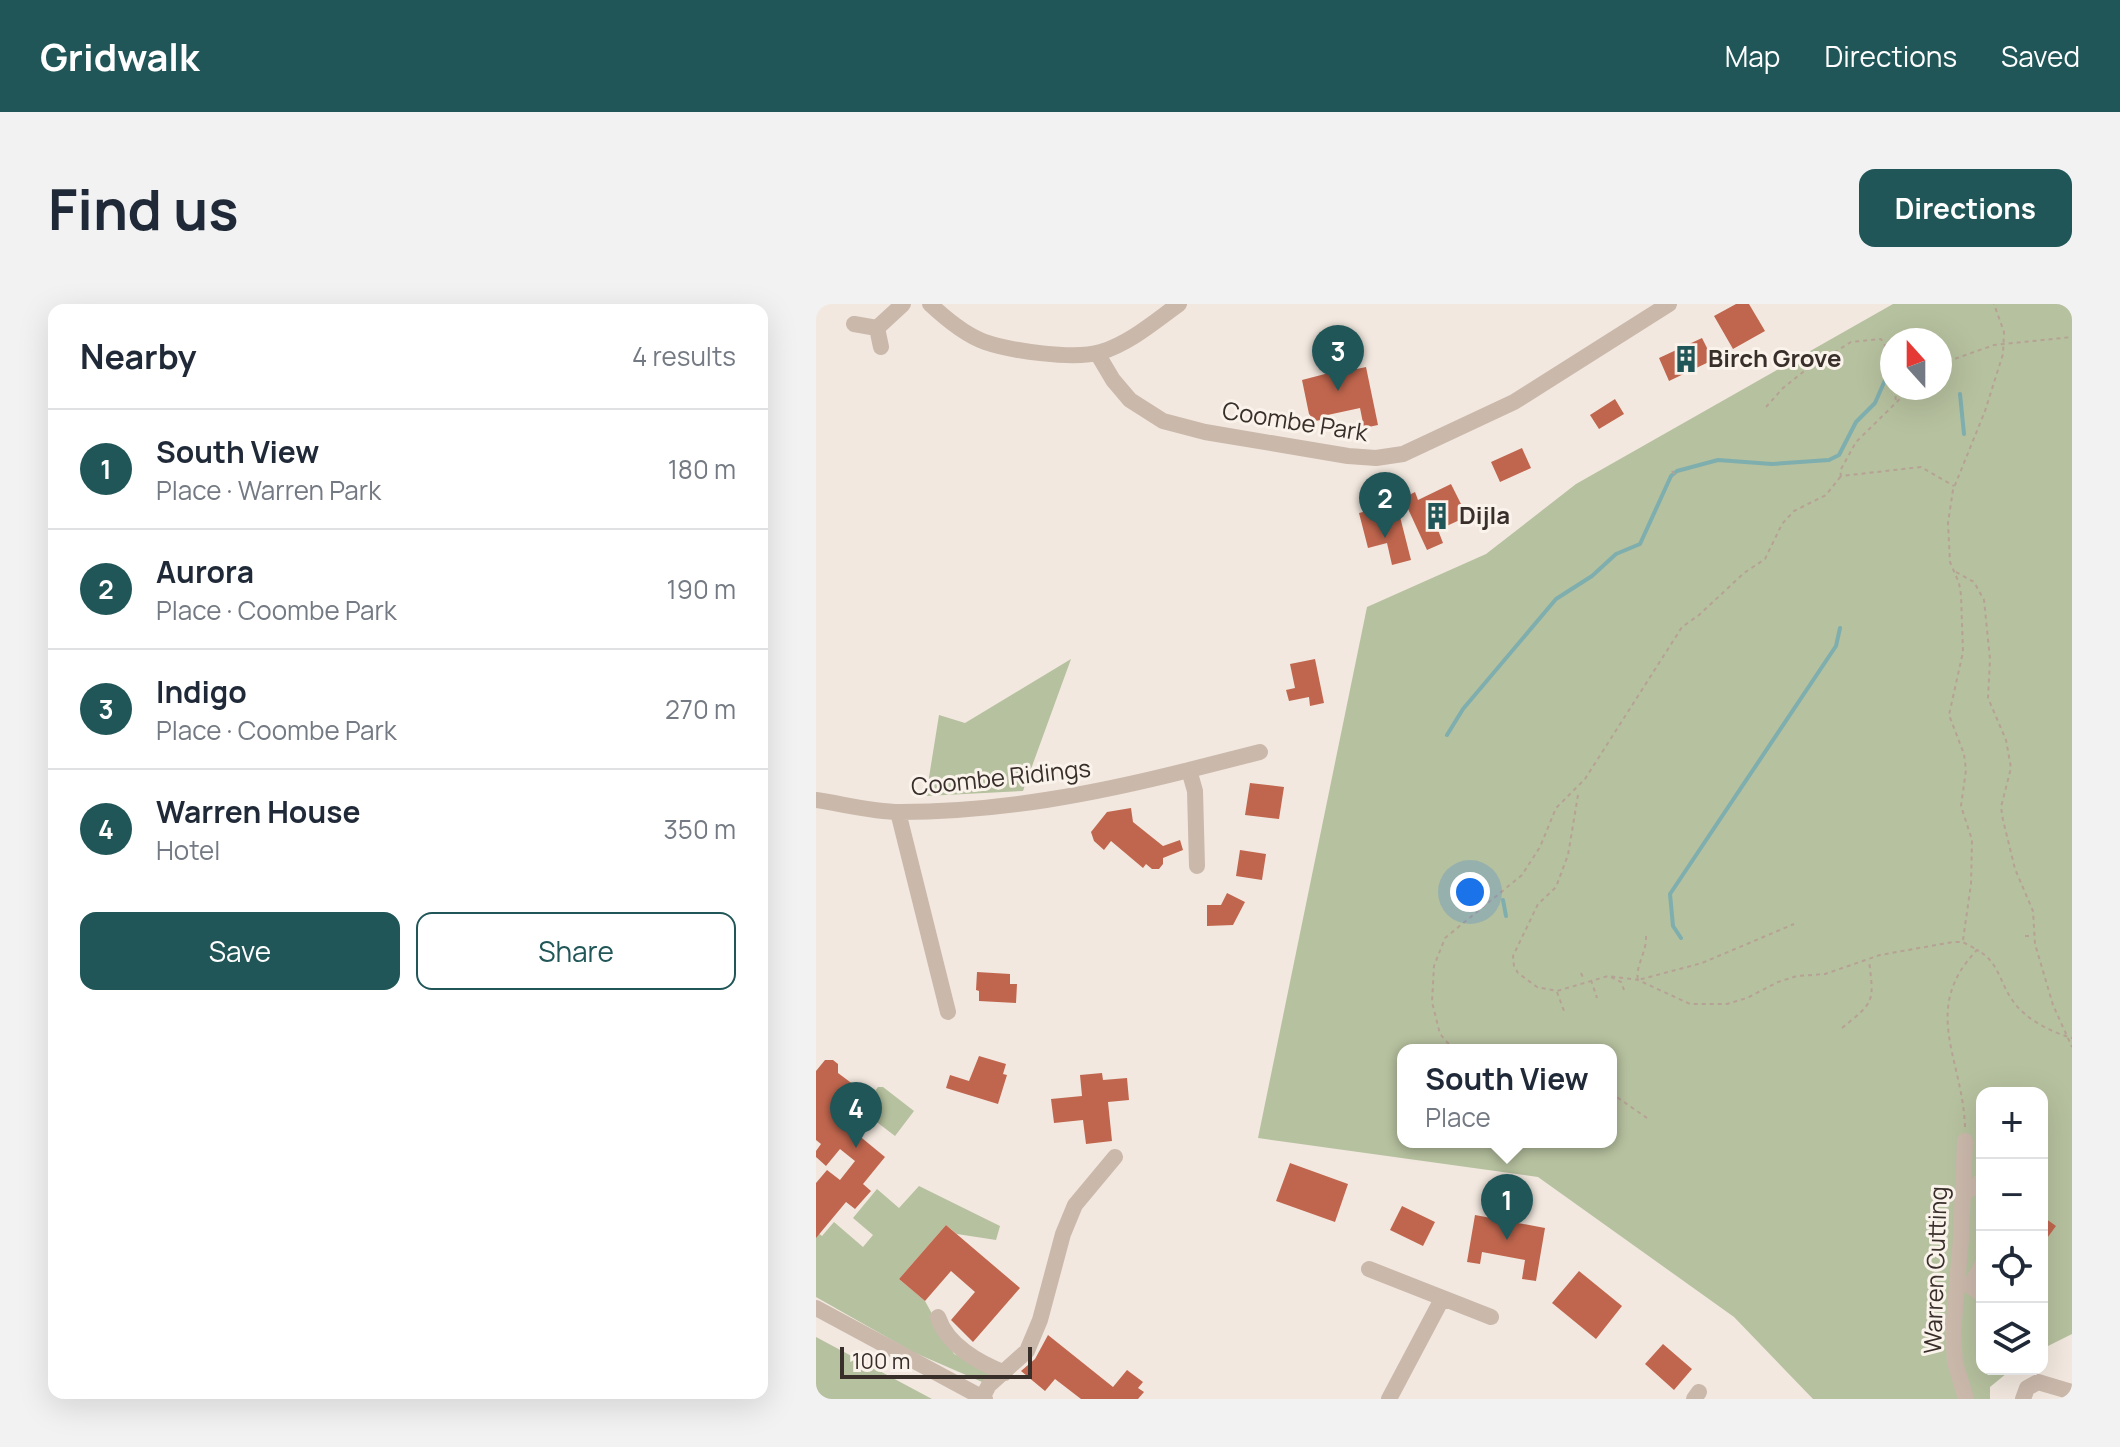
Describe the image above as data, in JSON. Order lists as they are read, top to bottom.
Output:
{
  "streets": {
    "street": ["Coombe Park", "Coombe Ridings", "Warren Cutting"]
  },
  "places": {
    "building": ["Birch Grove", "Dijla"]
  },
  "scale_bar": "100 m",
  "north": "top",
  "page": {
    "header": "Gridwalk",
    "nav": ["Map", "Directions", "Saved"],
    "buttons": [
      "Directions",
      ["Save", "Share"]
    ],
    "title": "Find us",
    "heading": ["Nearby", "4 results"],
    "pins": [
      "3",
      "2",
      "4",
      "1"
    ],
    "list": [
      {
        "mark": "1",
        "name": "South View",
        "note": "Place · Warren Park",
        "value": "180 m"
      },
      {
        "mark": "2",
        "name": "Aurora",
        "note": "Place · Coombe Park",
        "value": "190 m"
      },
      {
        "mark": "3",
        "name": "Indigo",
        "note": "Place · Coombe Park",
        "value": "270 m"
      },
      {
        "mark": "4",
        "name": "Warren House",
        "note": "Hotel",
        "value": "350 m"
      }
    ],
    "popup": ["South View", "Place"],
    "map_buttons": ["+", "−"],
    "scale": "100 m"
  }
}
